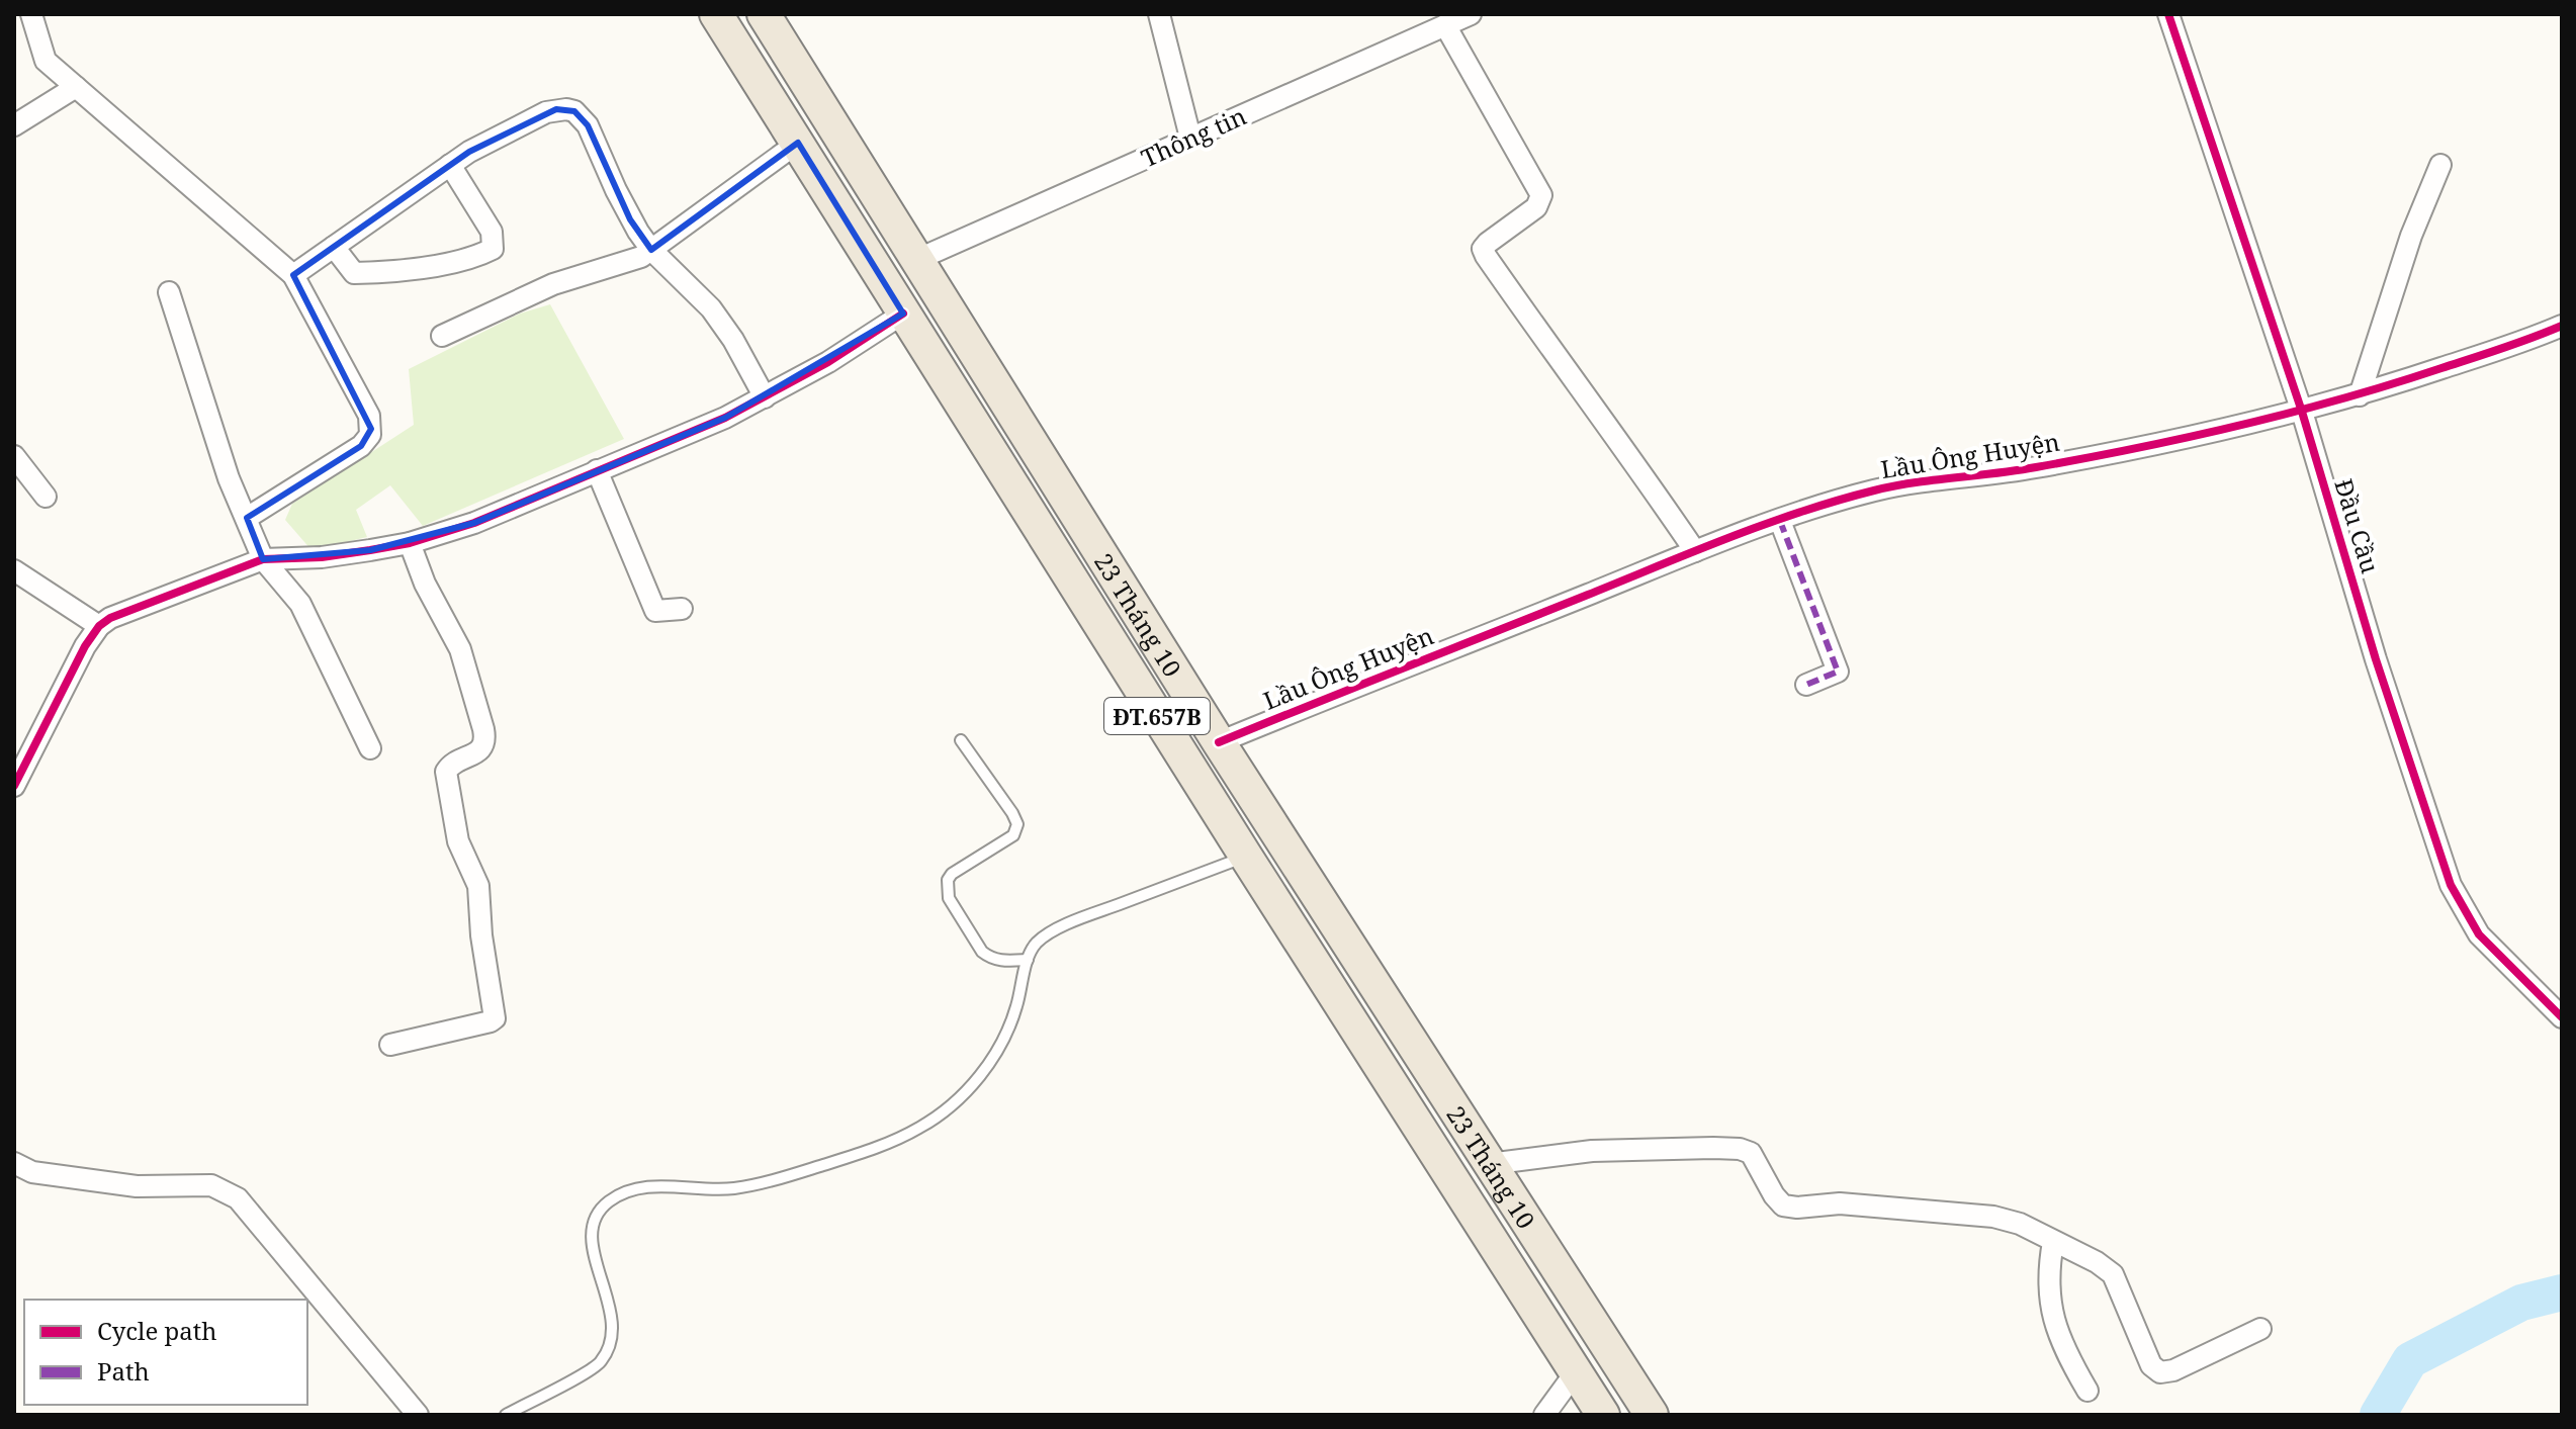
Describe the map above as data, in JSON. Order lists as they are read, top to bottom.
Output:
{
  "streets": {
    "main road": ["23 Tháng 10", "ĐT.657B"],
    "street": ["Thông tin", "Lầu Ông Huyện", "Đầu Cầu"]
  },
  "crossings": [
    ["Thông tin", "23 Tháng 10"],
    ["Lầu Ông Huyện", "Đầu Cầu"],
    ["Lầu Ông Huyện", "23 Tháng 10"]
  ],
  "legend": ["Cycle path", "Path"]
}
